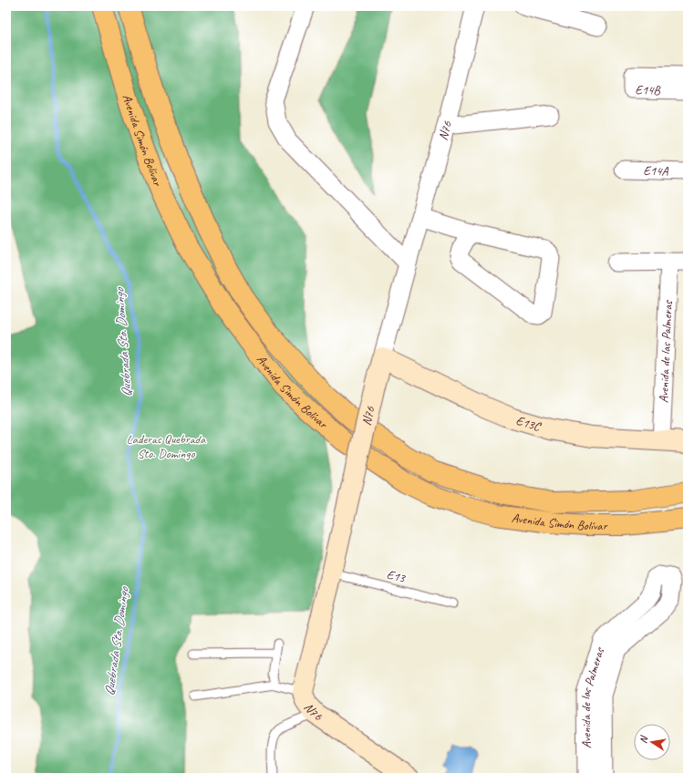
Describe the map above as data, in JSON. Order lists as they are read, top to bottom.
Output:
{
  "streets": {
    "highway": ["Avenida Simón Bolívar"],
    "street": [
      "E14B",
      "N76",
      "E14A",
      "Avenida de las Palmeras",
      "E13C"
    ],
    "lane": ["E13"]
  },
  "crossings": [
    ["N76", "E13C"],
    ["N76", "E13"],
    ["Avenida de las Palmeras", "E13C"]
  ],
  "water": ["Quebrada Sto. Domingo"],
  "parks": ["Laderas Quebrada Sto. Domingo"],
  "north": "left"
}
